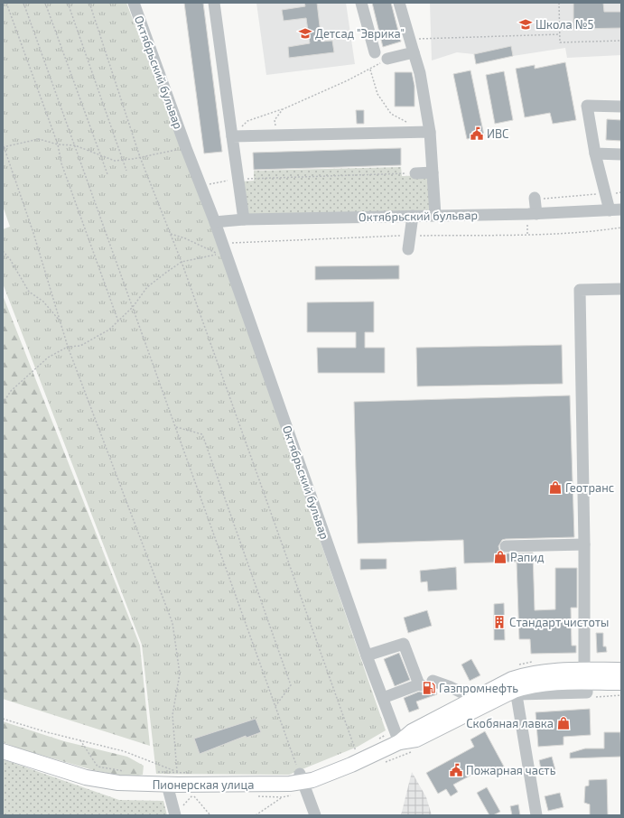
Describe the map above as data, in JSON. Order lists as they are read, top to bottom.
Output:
{
  "streets": {
    "main road": ["Пионерская улица"],
    "street": ["Октябрьский бульвар"]
  },
  "crossings": [
    ["Октябрьский бульвар", "Пионерская улица"]
  ],
  "places": {
    "school or university": ["Школа №5", "Детсад \"Эврика\""],
    "public building": ["ИВС", "Пожарная часть"],
    "shop": ["Геотранс", "Рапид", "Скобяная лавка"],
    "building": ["Стандарт чистоты"],
    "fuel station": ["Газпромнефть"]
  }
}
